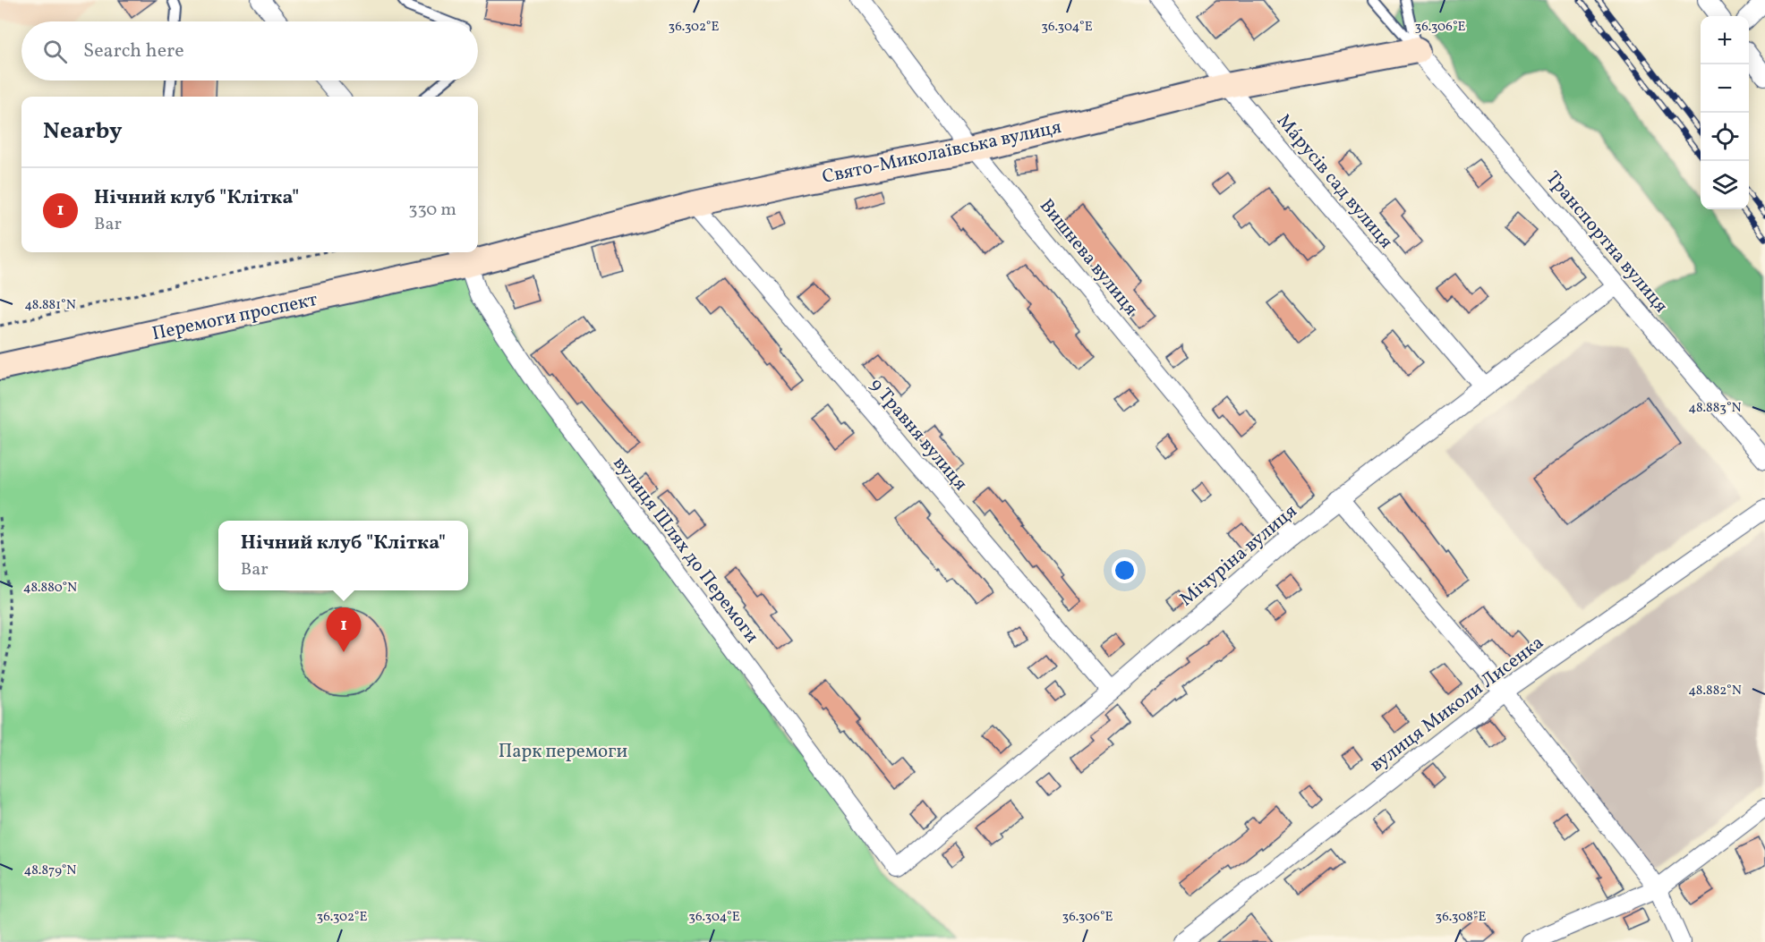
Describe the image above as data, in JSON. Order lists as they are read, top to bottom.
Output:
{
  "streets": {
    "street": [
      "Свято-Миколаївська вулиця",
      "Мáрусів сад вулиця",
      "Транспортна вулиця",
      "Вишнева вулиця",
      "Перемоги проспект",
      "9 Травня вулиця",
      "вулиця Шлях до Перемоги",
      "Мічуріна вулиця",
      "вулиця Миколи Лисенка"
    ]
  },
  "crossings": [
    ["Свято-Миколаївська вулиця", "Мáрусів сад вулиця"],
    ["Свято-Миколаївська вулиця", "Транспортна вулиця"],
    ["Свято-Миколаївська вулиця", "Вишнева вулиця"],
    ["Свято-Миколаївська вулиця", "Перемоги проспект"],
    ["Свято-Миколаївська вулиця", "9 Травня вулиця"],
    ["Свято-Миколаївська вулиця", "вулиця Шлях до Перемоги"],
    ["Мáрусів сад вулиця", "Мічуріна вулиця"],
    ["Транспортна вулиця", "Мічуріна вулиця"],
    ["Вишнева вулиця", "Мічуріна вулиця"],
    ["Перемоги проспект", "вулиця Шлях до Перемоги"],
    ["9 Травня вулиця", "Мічуріна вулиця"],
    ["вулиця Шлях до Перемоги", "Мічуріна вулиця"]
  ],
  "parks": ["Парк перемоги"],
  "page": {
    "map_buttons": ["+", "−"],
    "search": "Search here",
    "heading": "Nearby",
    "list": [
      {
        "mark": "1",
        "name": "Нічний клуб \"Клітка\"",
        "note": "Bar",
        "value": "330 m"
      }
    ],
    "popup": ["Нічний клуб \"Клітка\"", "Bar"],
    "pins": "1"
  },
  "coordinates": [
    "36.302°E",
    "36.304°E",
    "36.306°E",
    "48.881°N",
    "48.883°N",
    "48.880°N",
    "48.882°N",
    "48.879°N",
    "36.308°E"
  ]
}
